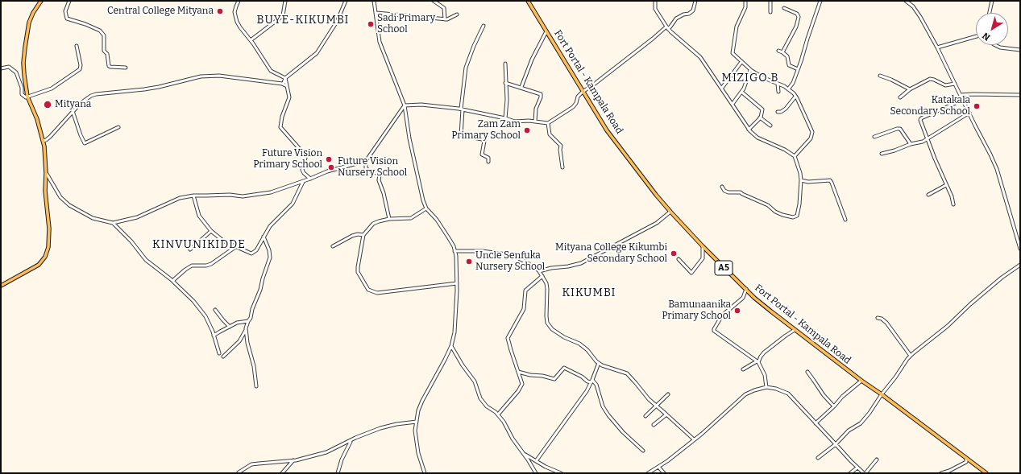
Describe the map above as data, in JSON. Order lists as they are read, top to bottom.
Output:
{
  "streets": {
    "main road": ["Fort Portal - Kampala Road", "A5"]
  },
  "districts": [
    "BUYE-KIKUMBI",
    "MIZIGO B",
    "KINVUNIKIDDE",
    "KIKUMBI"
  ],
  "places": [
    "Central College Mityana",
    "Sadi Primary School",
    "Mityana",
    "Katakala Secondary School",
    "Zam Zam Primary School",
    "Future Vision Primary School",
    "Future Vision Nursery School",
    "Mityana College Kikumbi Secondary School",
    "Uncle Senfuka Nursery School",
    "Bamunaanika Primary School"
  ],
  "north": "bottom left"
}
